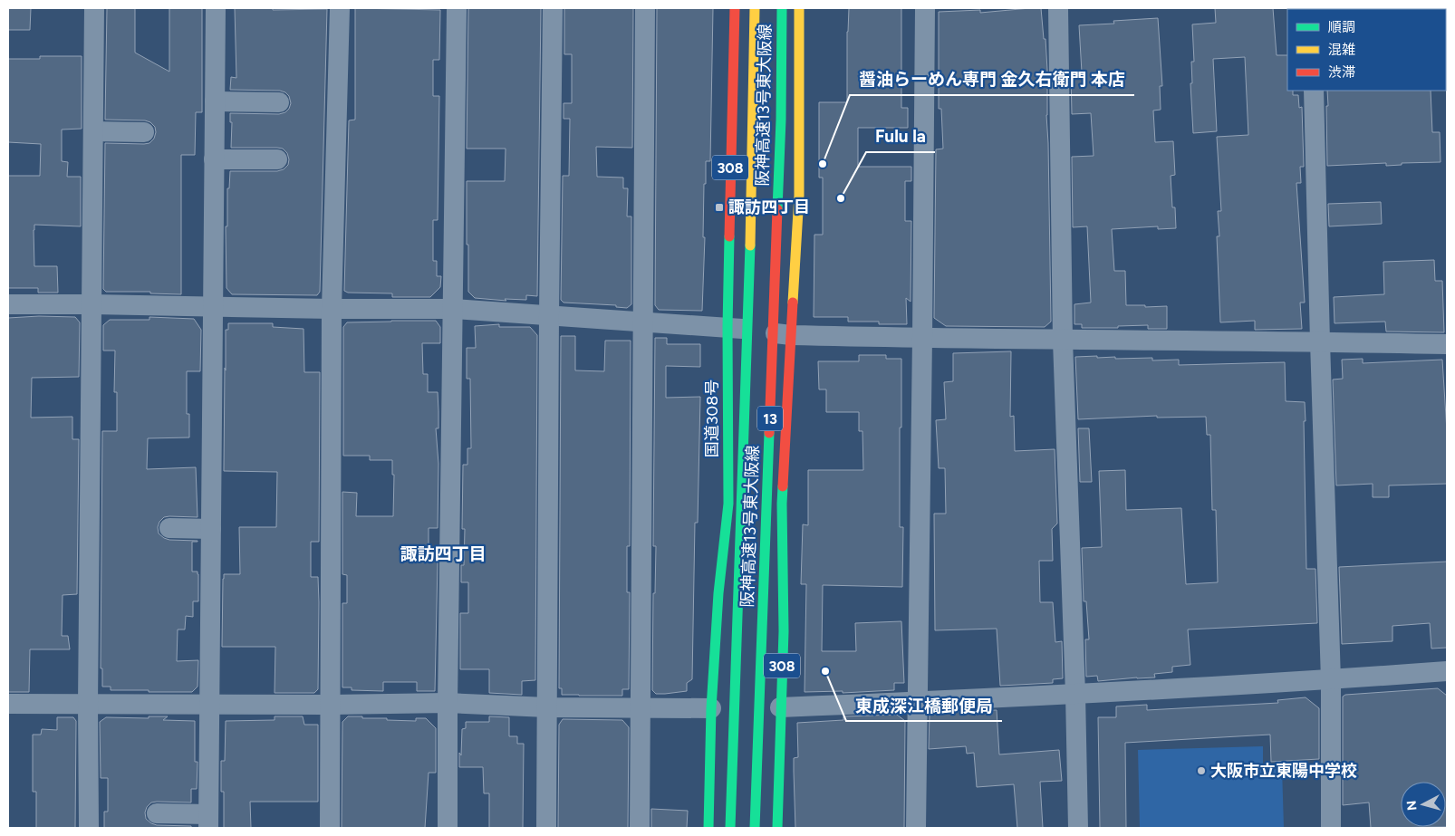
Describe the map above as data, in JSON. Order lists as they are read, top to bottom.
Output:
{
  "streets": {
    "highway": [
      "阪神高速13号東大阪線",
      "308",
      "国道308号",
      "13"
    ]
  },
  "districts": ["諏訪四丁目"],
  "places": {
    "other": [
      "醤油らーめん専門 金久右衛門 本店",
      "Fulu la",
      "東成深江橋郵便局",
      "大阪市立東陽中学校"
    ],
    "transit": ["諏訪四丁目"]
  },
  "legend": ["順調", "混雑", "渋滞"],
  "north": "left"
}
